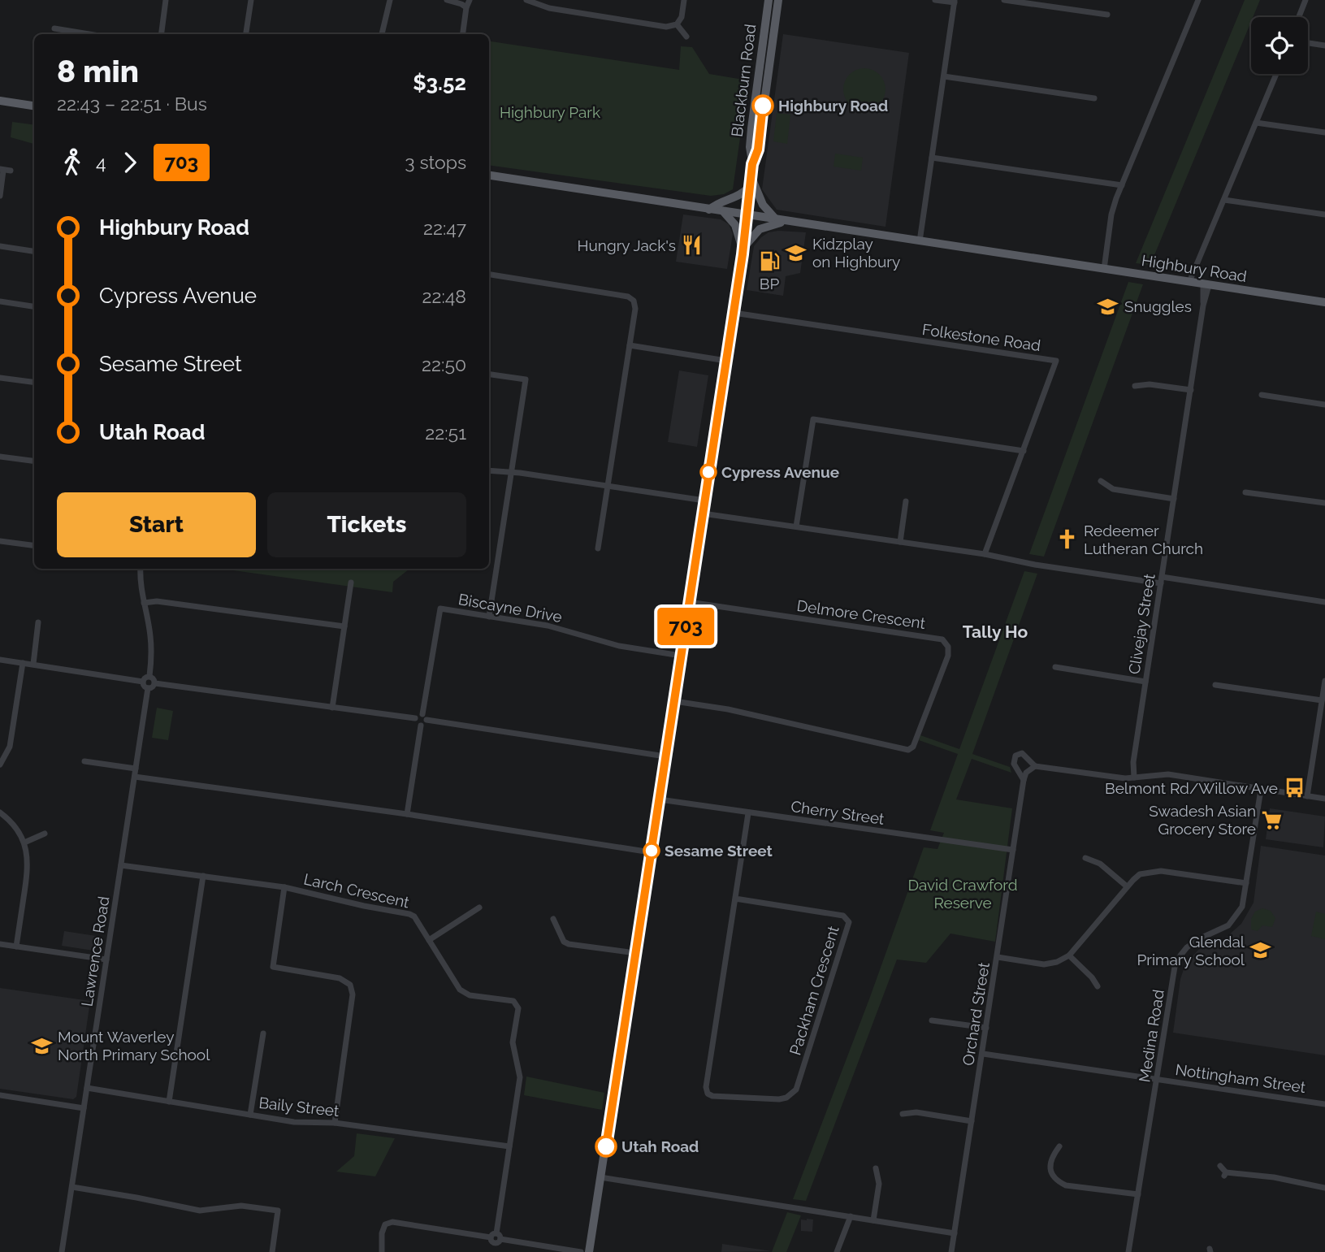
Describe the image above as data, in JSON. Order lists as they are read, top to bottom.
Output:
{
  "streets": {
    "main road": ["Blackburn Road", "Highbury Road"],
    "street": [
      "Folkestone Road",
      "Biscayne Drive",
      "Delmore Crescent",
      "Clivejay Street",
      "Cherry Street",
      "Larch Crescent",
      "Lawrence Road",
      "Packham Crescent",
      "Orchard Street",
      "Medina Road",
      "Nottingham Street",
      "Baily Street"
    ]
  },
  "crossings": [
    ["Blackburn Road", "Highbury Road"],
    ["Blackburn Road", "Folkestone Road"],
    ["Blackburn Road", "Biscayne Drive"],
    ["Blackburn Road", "Delmore Crescent"],
    ["Blackburn Road", "Cherry Street"],
    ["Highbury Road", "Clivejay Street"],
    ["Cherry Street", "Orchard Street"],
    ["Larch Crescent", "Lawrence Road"],
    ["Larch Crescent", "Baily Street"],
    ["Lawrence Road", "Baily Street"],
    ["Orchard Street", "Nottingham Street"],
    ["Medina Road", "Nottingham Street"]
  ],
  "districts": ["Tally Ho"],
  "parks": ["Highbury Park", "David Crawford Reserve"],
  "places": {
    "other": [
      "Highbury Road",
      "Cypress Avenue",
      "Sesame Street",
      "Utah Road"
    ],
    "restaurant": ["Hungry Jack's"],
    "school or university": [
      "Kidzplay on Highbury",
      "Snuggles",
      "Glendal Primary School",
      "Mount Waverley North Primary School"
    ],
    "fuel station": ["BP"],
    "church": ["Redeemer Lutheran Church"],
    "bus stop": ["Belmont Rd/Willow Ave"],
    "supermarket": ["Swadesh Asian Grocery Store"]
  },
  "lines": ["bus line 703"],
  "page": {
    "on_map": "703",
    "heading": ["8 min", "22:43 – 22:51 · Bus", "$3.52"],
    "legs": ["4", "703", "3 stops"],
    "list": [
      {
        "name": "Highbury Road",
        "value": "22:47"
      },
      {
        "name": "Cypress Avenue",
        "value": "22:48"
      },
      {
        "name": "Sesame Street",
        "value": "22:50"
      },
      {
        "name": "Utah Road",
        "value": "22:51"
      }
    ],
    "buttons": ["Start", "Tickets"]
  }
}
